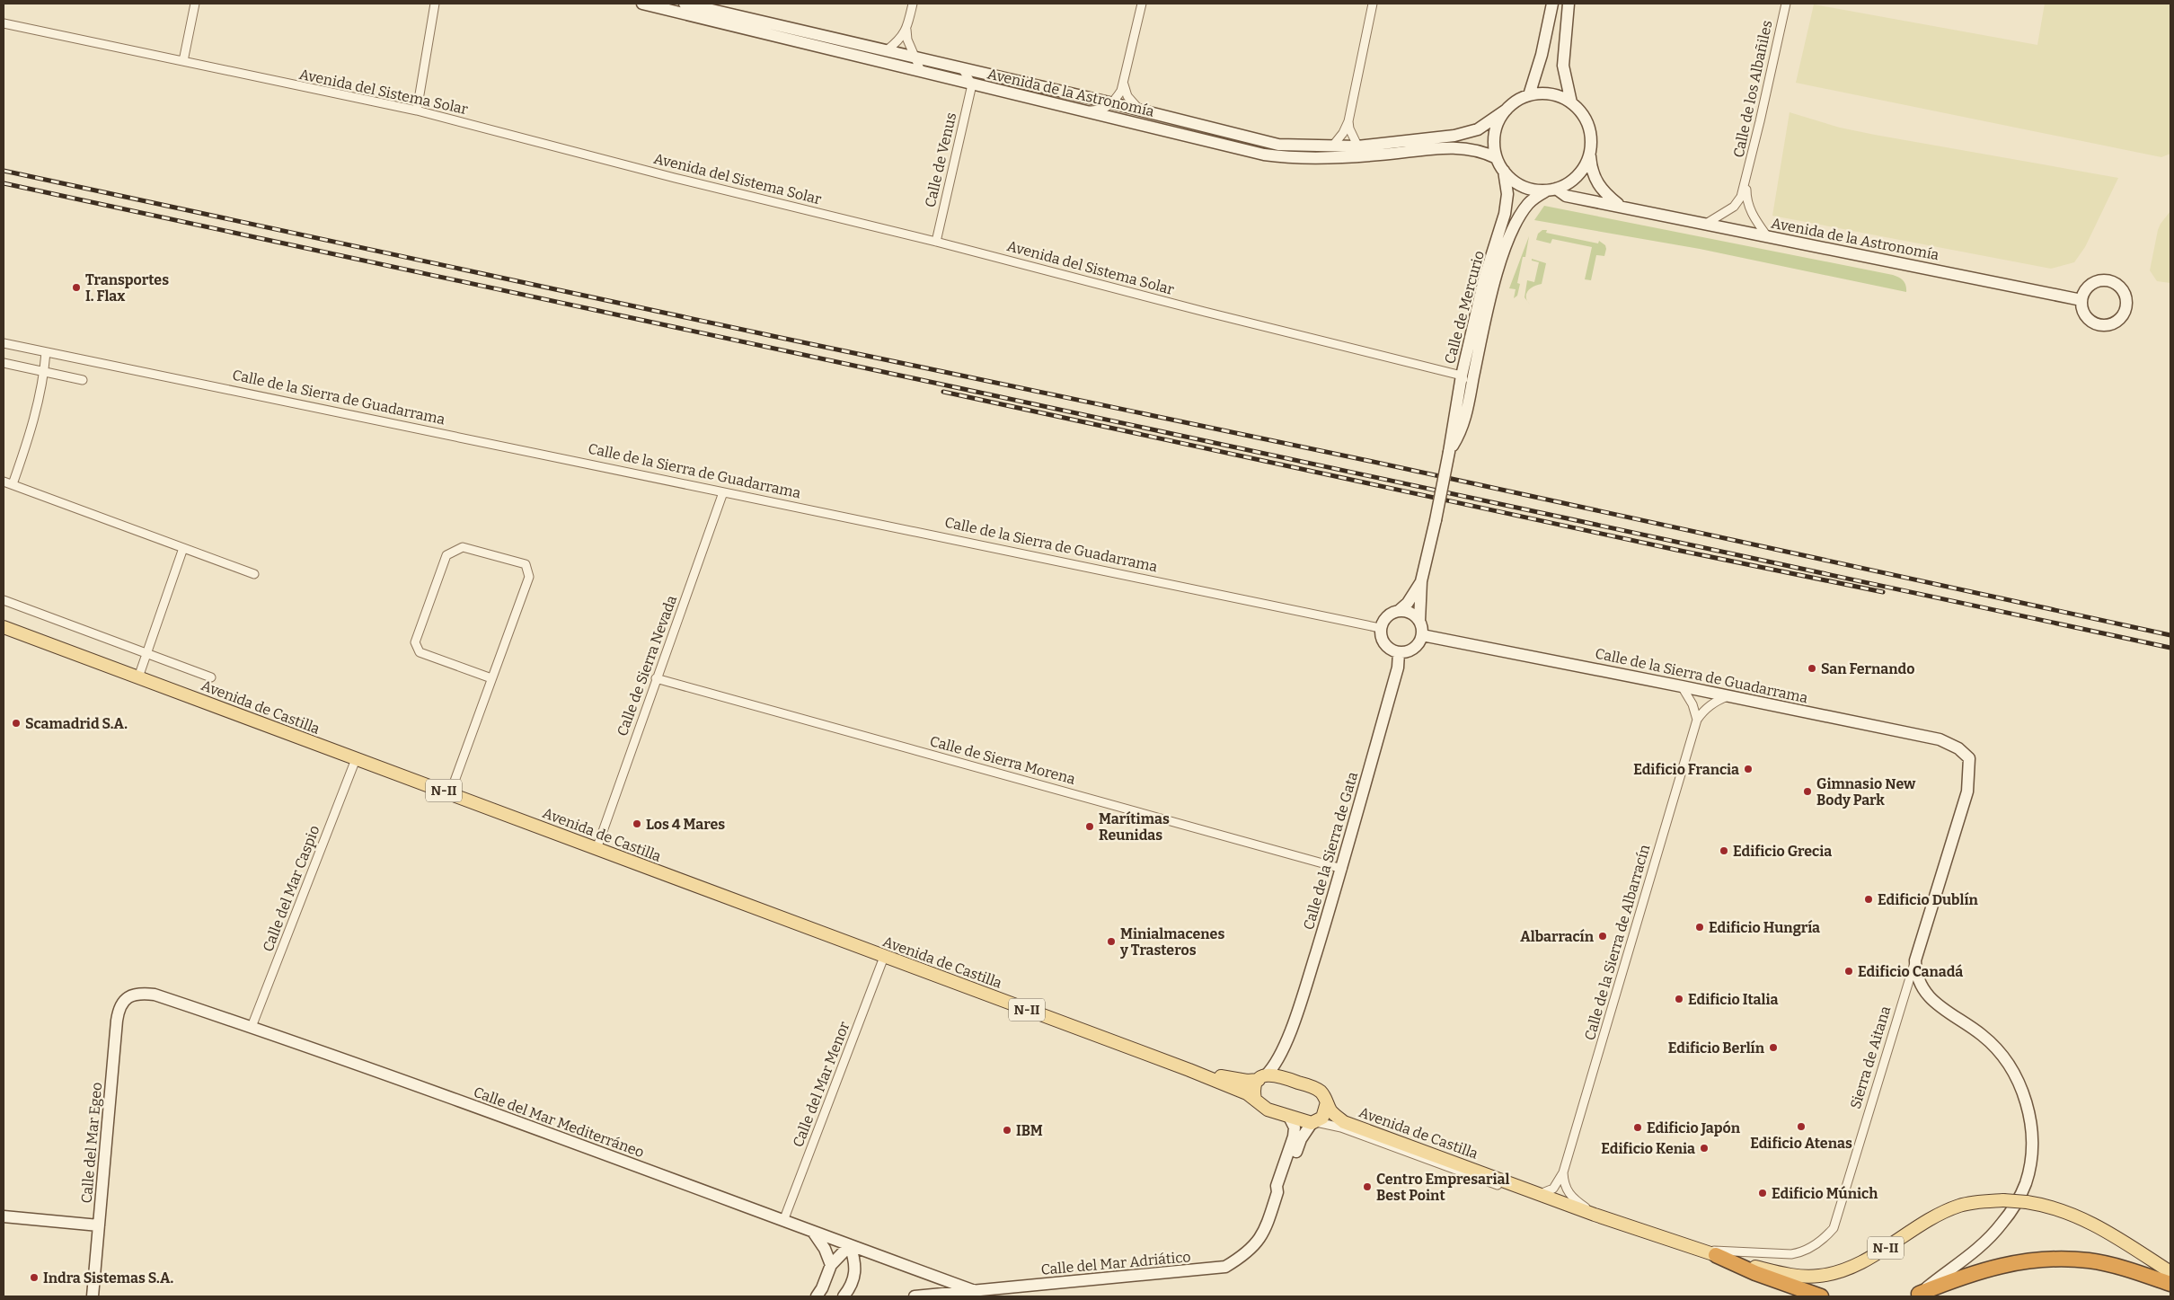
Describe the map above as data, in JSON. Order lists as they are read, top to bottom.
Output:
{
  "streets": {
    "main road": ["Avenida de Castilla", "N-II"],
    "street": [
      "Calle de los Albañiles",
      "Avenida del Sistema Solar",
      "Avenida de la Astronomía",
      "Calle de Venus",
      "Calle de Mercurio",
      "Calle de la Sierra de Guadarrama",
      "Calle de Sierra Nevada",
      "Calle de Sierra Morena",
      "Calle de la Sierra de Gata",
      "Calle del Mar Caspio",
      "Calle de la Sierra de Albarracín",
      "Sierra de Aitana",
      "Calle del Mar Menor",
      "Calle del Mar Mediterráneo",
      "Calle del Mar Egeo",
      "Calle del Mar Adriático"
    ]
  },
  "crossings": [
    ["Calle de los Albañiles", "Avenida de la Astronomía"],
    ["Avenida del Sistema Solar", "Calle de Venus"],
    ["Avenida del Sistema Solar", "Calle de Mercurio"],
    ["Avenida de la Astronomía", "Calle de Venus"],
    ["Avenida de la Astronomía", "Calle de Mercurio"],
    ["Calle de la Sierra de Guadarrama", "Calle de Sierra Nevada"],
    ["Calle de la Sierra de Guadarrama", "Calle de la Sierra de Gata"],
    ["Calle de la Sierra de Guadarrama", "Calle de la Sierra de Albarracín"],
    ["Calle de la Sierra de Guadarrama", "Sierra de Aitana"],
    ["Calle de Sierra Nevada", "Avenida de Castilla"],
    ["Calle de Sierra Nevada", "Calle de Sierra Morena"],
    ["Avenida de Castilla", "N-II"],
    ["Avenida de Castilla", "Calle de la Sierra de Gata"],
    ["Avenida de Castilla", "Calle del Mar Caspio"],
    ["Avenida de Castilla", "Calle de la Sierra de Albarracín"],
    ["Avenida de Castilla", "Calle del Mar Menor"],
    ["Avenida de Castilla", "Calle del Mar Adriático"],
    ["Calle de Sierra Morena", "Calle de la Sierra de Gata"],
    ["N-II", "Calle de la Sierra de Gata"],
    ["N-II", "Calle de la Sierra de Albarracín"],
    ["N-II", "Sierra de Aitana"],
    ["N-II", "Calle del Mar Adriático"],
    ["Calle del Mar Caspio", "Calle del Mar Mediterráneo"],
    ["Calle del Mar Menor", "Calle del Mar Mediterráneo"],
    ["Calle del Mar Mediterráneo", "Calle del Mar Egeo"],
    ["Calle del Mar Mediterráneo", "Calle del Mar Adriático"]
  ],
  "places": [
    "Transportes I. Flax",
    "San Fernando",
    "Scamadrid S.A.",
    "Edificio Francia",
    "Gimnasio New Body Park",
    "Los 4 Mares",
    "Marítimas Reunidas",
    "Edificio Grecia",
    "Edificio Dublín",
    "Edificio Hungría",
    "Albarracín",
    "Minialmacenes y Trasteros",
    "Edificio Canadá",
    "Edificio Italia",
    "Edificio Berlín",
    "Edificio Atenas",
    "Edificio Japón",
    "IBM",
    "Edificio Kenia",
    "Centro Empresarial Best Point",
    "Edificio Múnich",
    "Indra Sistemas S.A."
  ]
}
